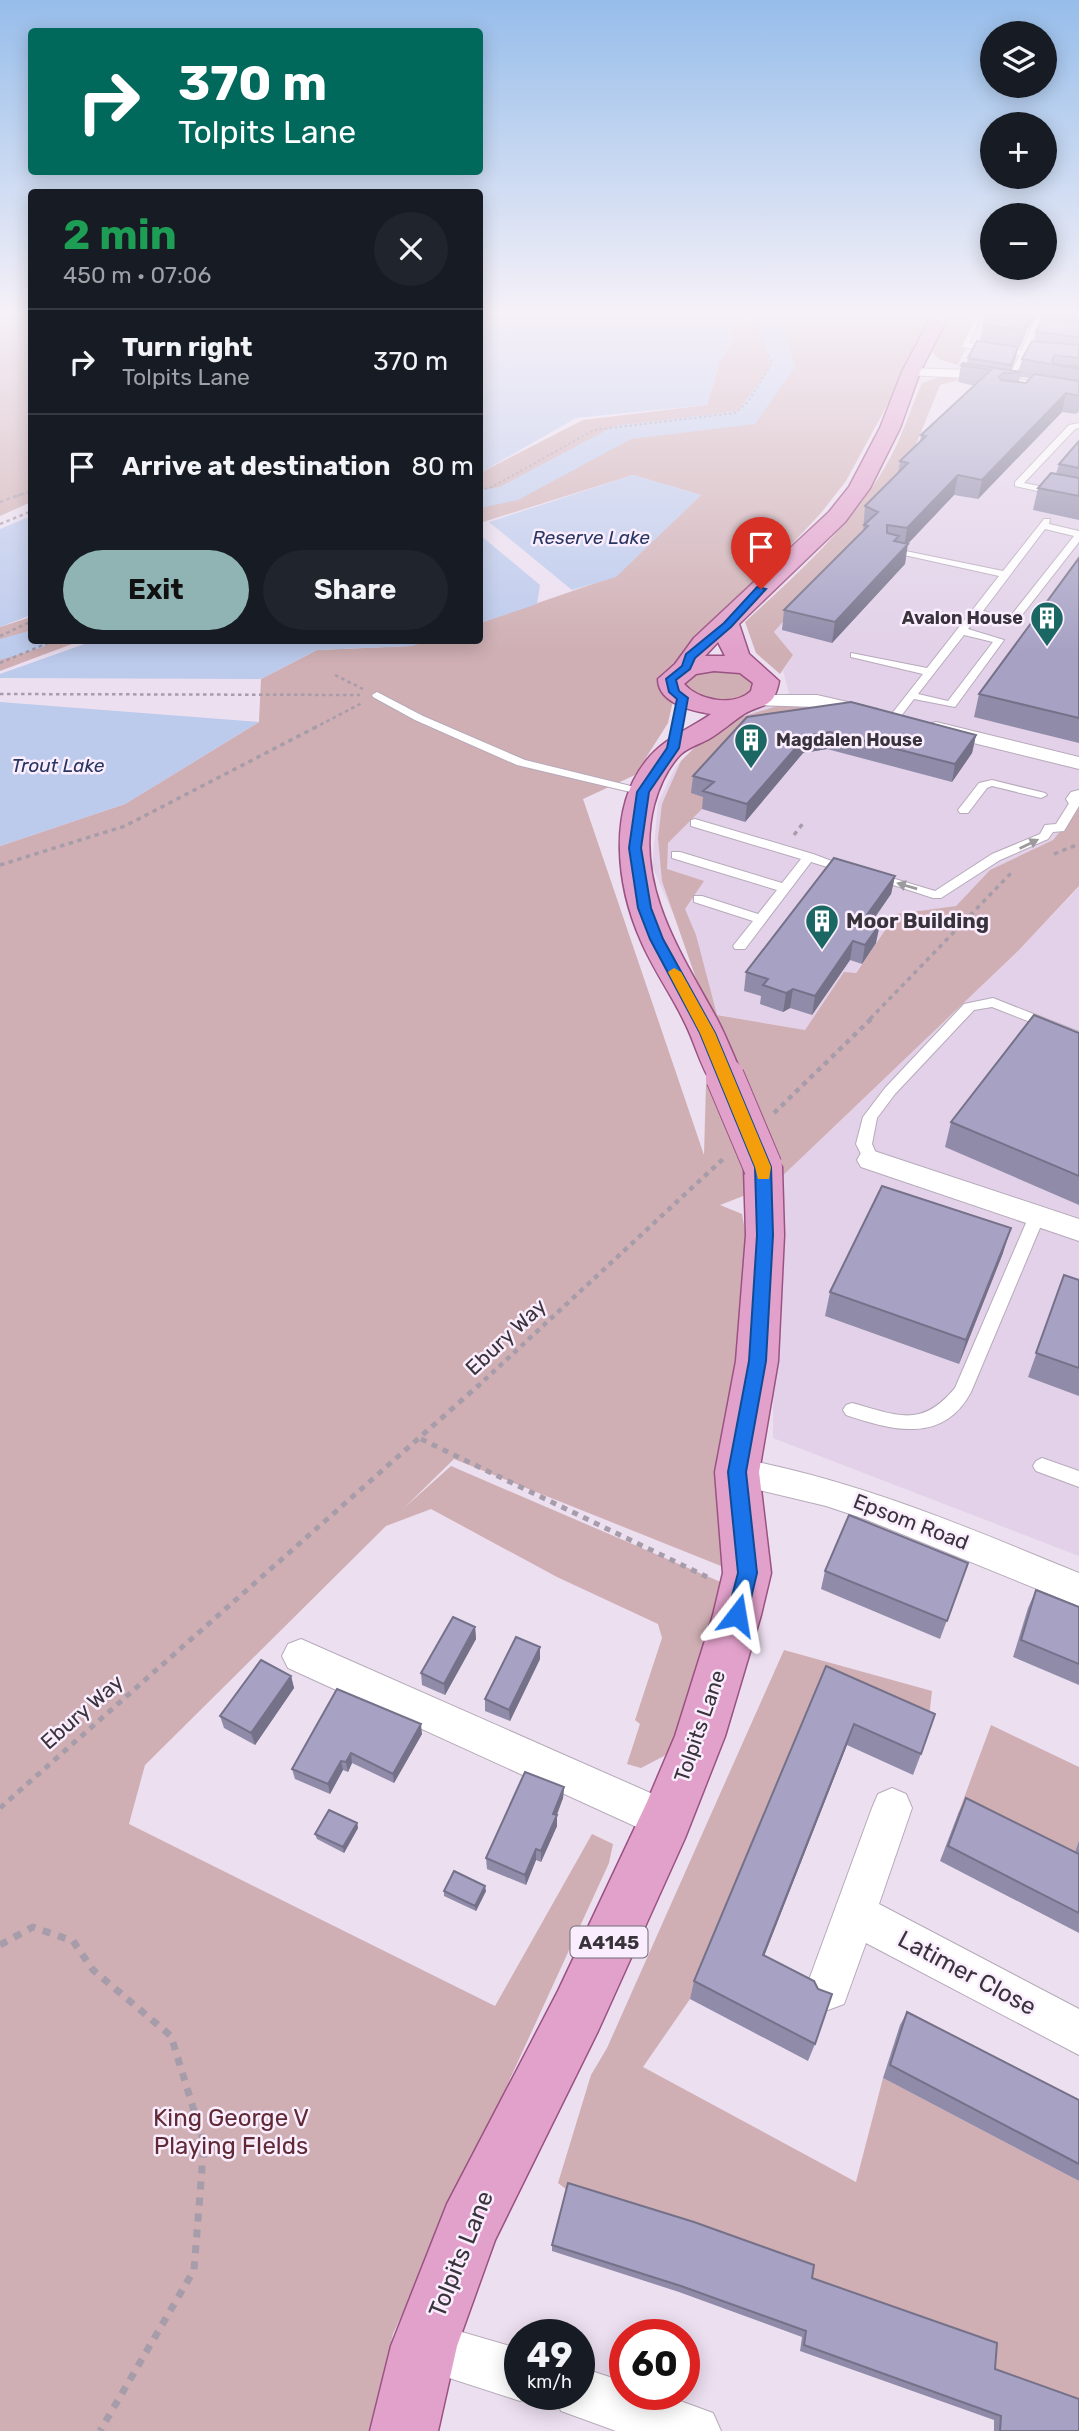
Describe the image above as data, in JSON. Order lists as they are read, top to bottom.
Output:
{
  "streets": {
    "main road": ["Tolpits Lane", "A4145"],
    "street": ["Epsom Road", "Latimer Close"],
    "path": ["Ebury Way"]
  },
  "crossings": [
    ["Ebury Way", "Tolpits Lane"],
    ["Epsom Road", "Tolpits Lane"]
  ],
  "water": ["Reserve Lake", "Trout Lake"],
  "parks": ["King George V Playing FIelds"],
  "places": {
    "building": ["Avalon House", "Magdalen House", "Moor Building"]
  },
  "page": {
    "map_buttons": ["+", "−"],
    "turn": ["370 m", "Tolpits Lane"],
    "heading": ["2 min", "450 m · 07:06"],
    "list": [
      {
        "name": "Turn right",
        "note": "Tolpits Lane",
        "value": "370 m"
      },
      {
        "name": "Arrive at destination",
        "value": "80 m"
      }
    ],
    "buttons": ["Exit", "Share"],
    "speed": "49 km/h",
    "limit": "60"
  }
}
